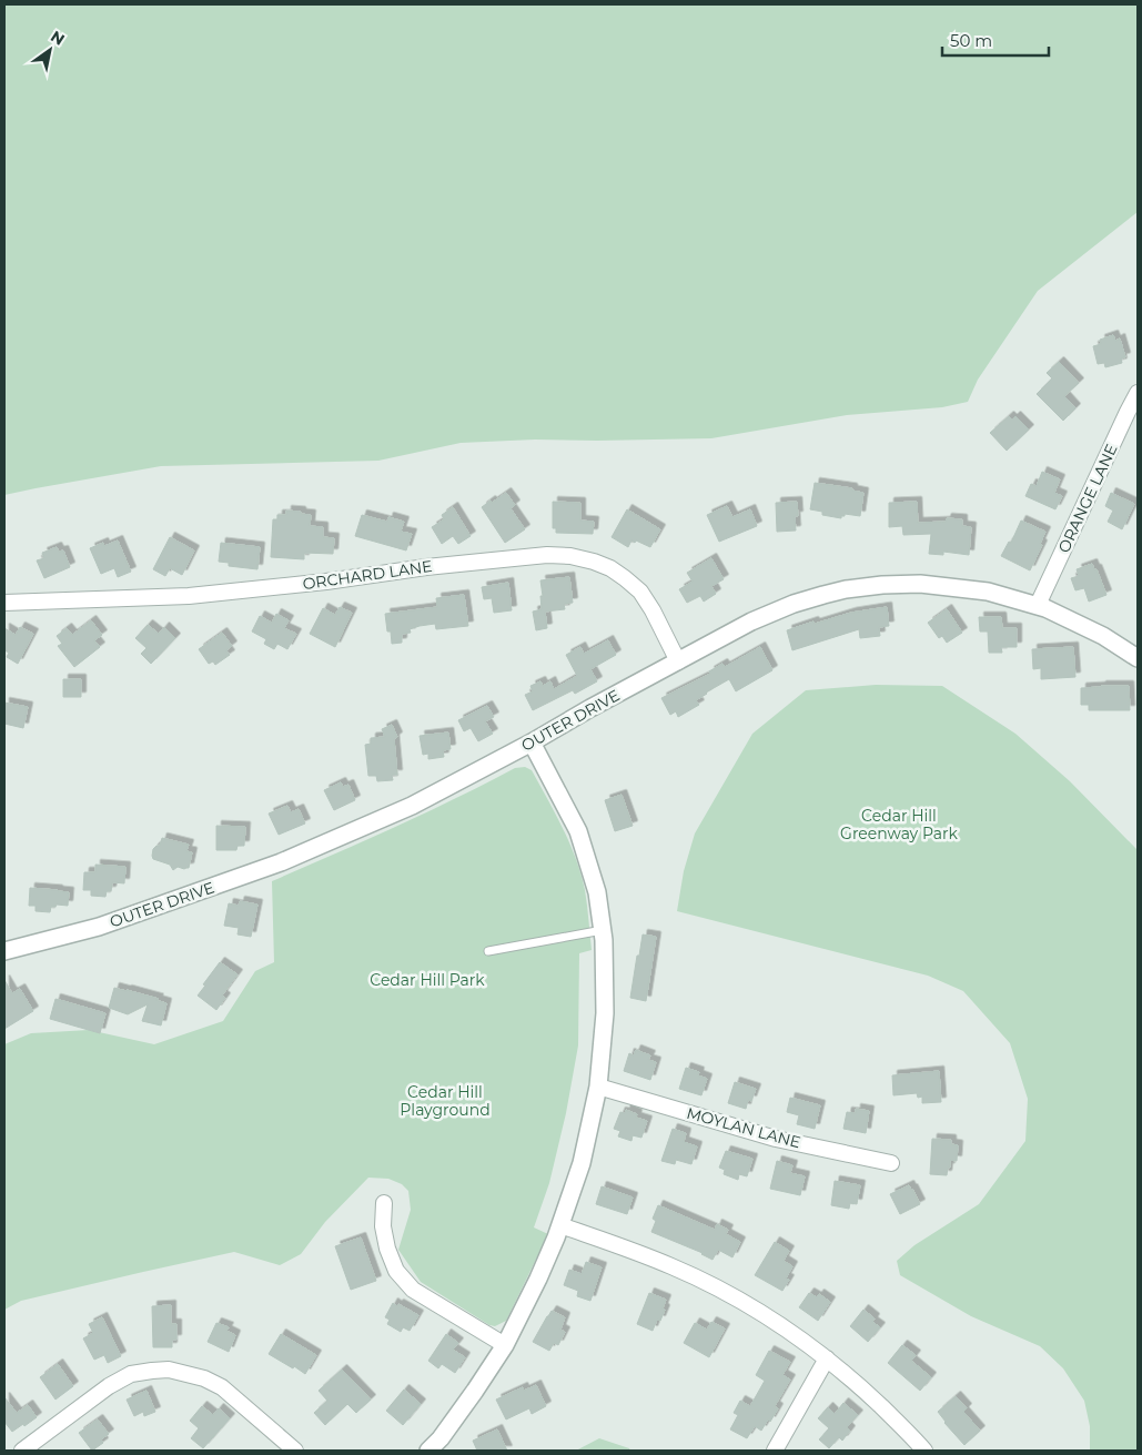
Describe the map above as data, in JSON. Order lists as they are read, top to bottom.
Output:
{
  "streets": {
    "street": [
      "ORANGE LANE",
      "ORCHARD LANE",
      "OUTER DRIVE",
      "MOYLAN LANE"
    ]
  },
  "crossings": [
    ["ORANGE LANE", "OUTER DRIVE"],
    ["ORCHARD LANE", "OUTER DRIVE"]
  ],
  "parks": ["Cedar Hill Greenway Park", "Cedar Hill Park", "Cedar Hill Playground"],
  "scale_bar": "50 m",
  "north": "top right"
}
